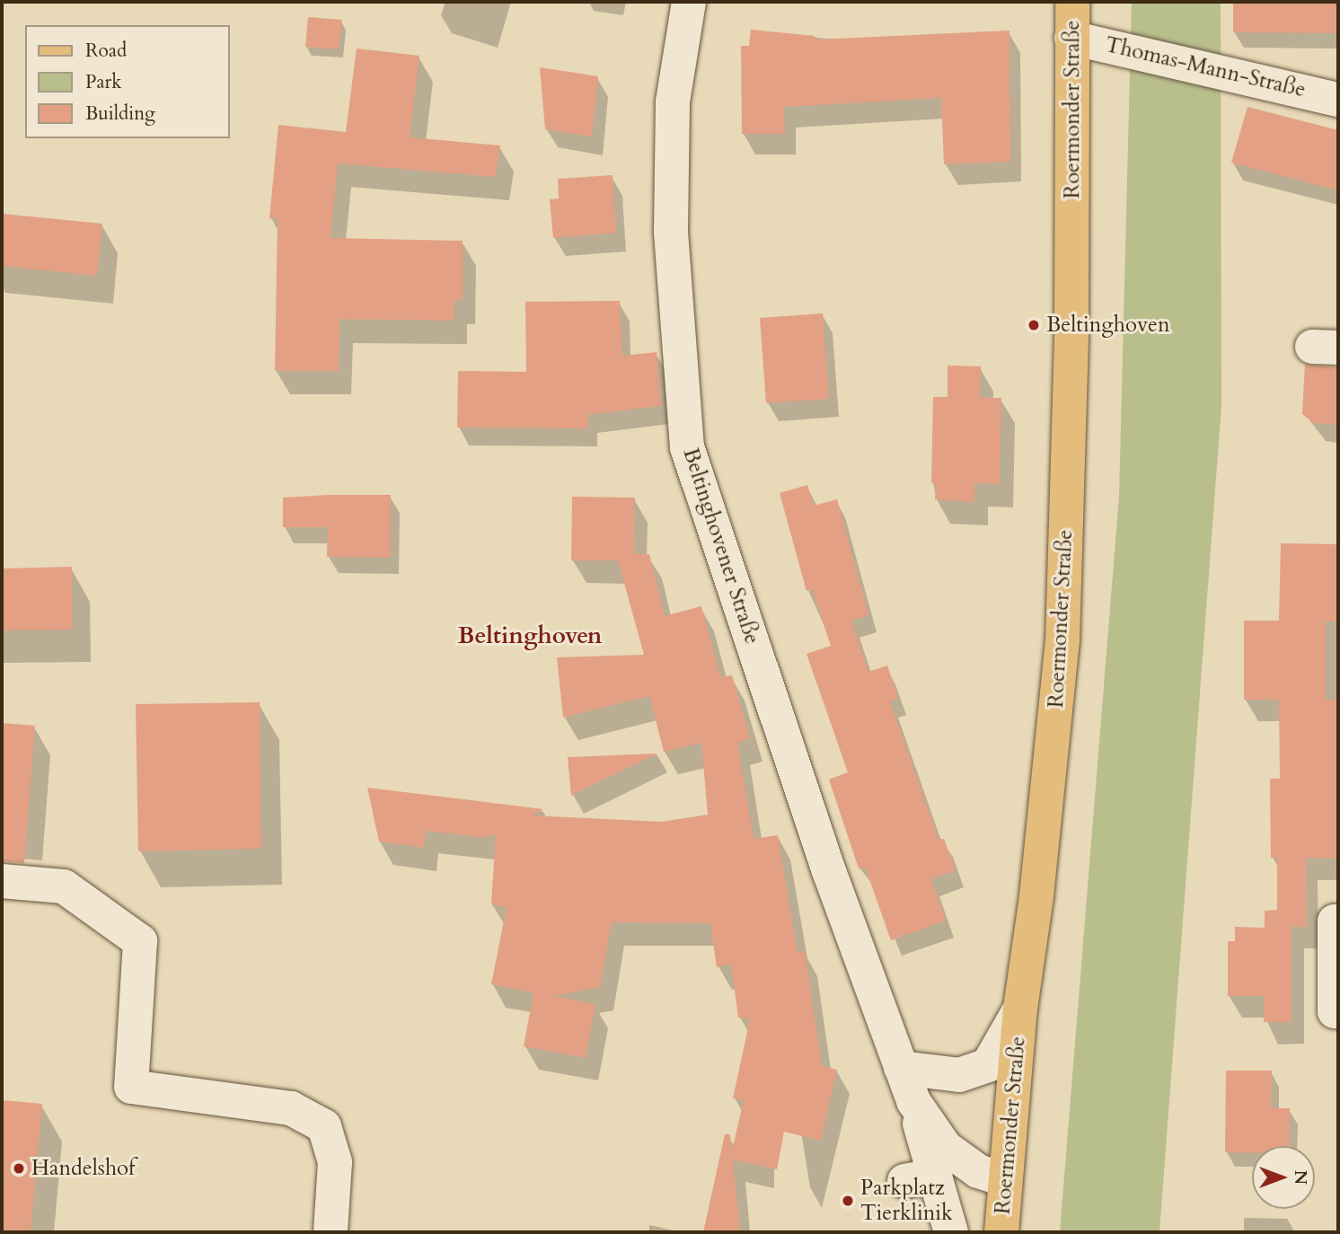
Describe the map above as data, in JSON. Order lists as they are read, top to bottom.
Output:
{
  "streets": {
    "main road": ["Roermonder Straße"],
    "street": ["Thomas-Mann-Straße", "Beltinghovener Straße"]
  },
  "crossings": [
    ["Thomas-Mann-Straße", "Roermonder Straße"],
    ["Roermonder Straße", "Beltinghovener Straße"]
  ],
  "districts": ["Beltinghoven"],
  "places": ["Beltinghoven", "Handelshof", "Parkplatz Tierklinik"],
  "legend": ["Road", "Park", "Building"],
  "north": "right"
}
